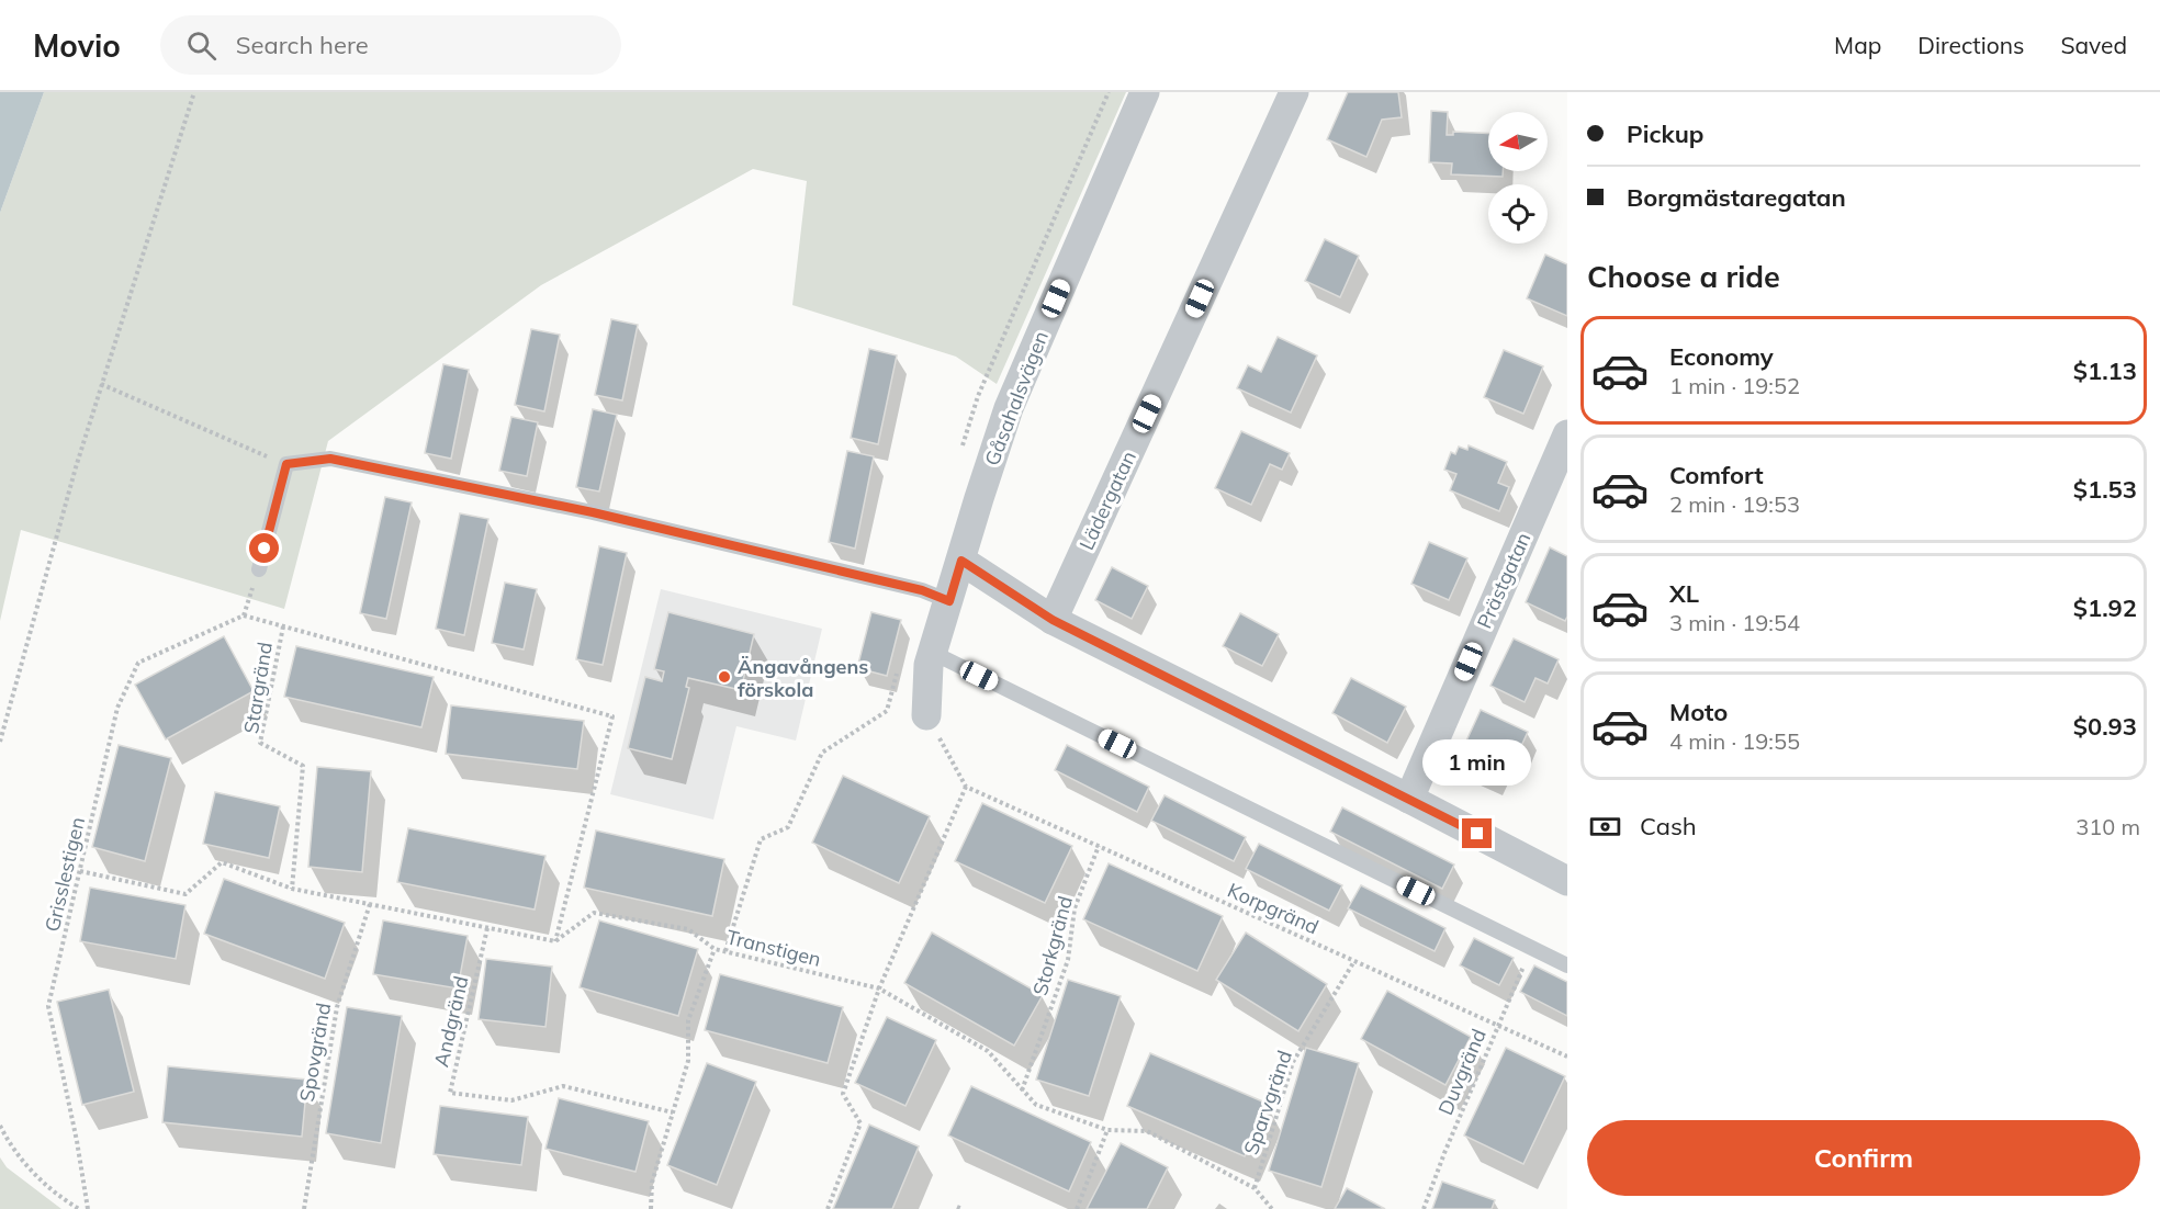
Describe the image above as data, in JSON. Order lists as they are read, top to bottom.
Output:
{
  "streets": {
    "street": ["Gåsahalsvägen", "Lädergatan", "Prästgatan"],
    "path": [
      "Stargränd",
      "Grisslestigen",
      "Korpgränd",
      "Storkgränd",
      "Transtigen",
      "Andgränd",
      "Spovgränd",
      "Duvgränd",
      "Sparvgränd"
    ]
  },
  "crossings": [
    ["Korpgränd", "Storkgränd"],
    ["Korpgränd", "Duvgränd"],
    ["Korpgränd", "Sparvgränd"],
    ["Storkgränd", "Transtigen"],
    ["Transtigen", "Sparvgränd"]
  ],
  "places": ["Ängavångens förskola"],
  "north": "left",
  "page": {
    "header": "Movio",
    "search": "Search here",
    "nav": ["Map", "Directions", "Saved"],
    "banner": ["Pickup", "Borgmästaregatan"],
    "heading": "Choose a ride",
    "list": [
      {
        "name": "Economy",
        "note": "1 min · 19:52",
        "value": "$1.13"
      },
      {
        "name": "Comfort",
        "note": "2 min · 19:53",
        "value": "$1.53"
      },
      {
        "name": "XL",
        "note": "3 min · 19:54",
        "value": "$1.92"
      },
      {
        "name": "Moto",
        "note": "4 min · 19:55",
        "value": "$0.93"
      }
    ],
    "bubble": "1 min",
    "pay": ["Cash", "310 m"],
    "buttons": "Confirm"
  }
}
